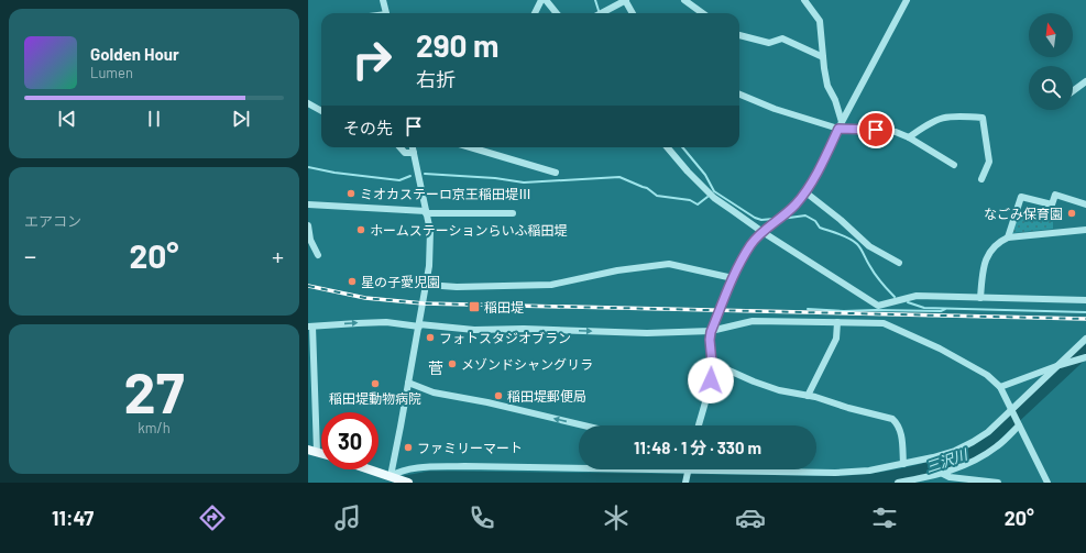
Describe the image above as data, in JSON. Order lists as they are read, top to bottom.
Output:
{
  "districts": ["菅"],
  "water": ["三沢川"],
  "places": {
    "other": [
      "ミオカステーロ京王稲田堤Ⅲ",
      "なごみ保育園",
      "ホームステーションらいふ稲田堤",
      "星の子愛児園",
      "フォトスタジオブラン",
      "メゾンドシャングリラ",
      "稲田堤動物病院",
      "稲田堤郵便局",
      "ファミリーマート"
    ],
    "transit": ["稲田堤"]
  },
  "north": "top",
  "page": {
    "turn": ["290 m", "右折"],
    "song": ["Golden Hour", "Lumen"],
    "then": "その先",
    "tile": [
      "エアコン",
      ["27", "km/h"]
    ],
    "heat": ["−", "20°", "+"],
    "limit": "30",
    "trip": "11:48 · 1 分 · 330 m",
    "tabs": ["11:47", "20°"]
  }
}
